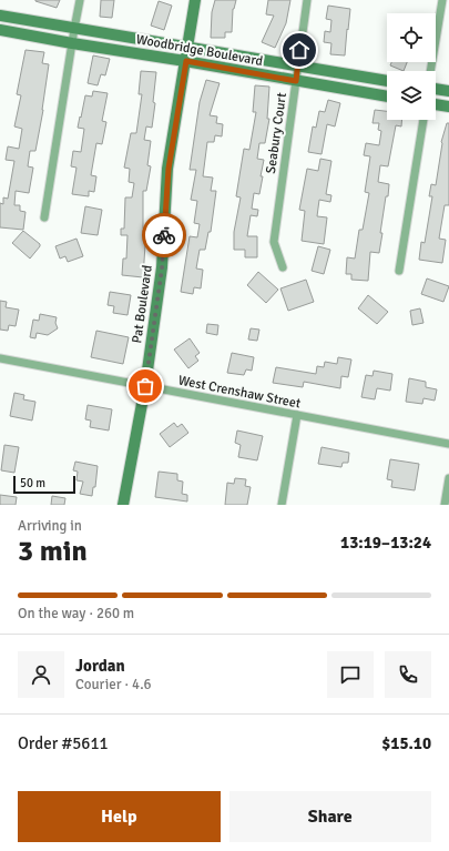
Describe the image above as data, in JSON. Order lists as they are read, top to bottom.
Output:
{
  "streets": {
    "street": [
      "Woodbridge Boulevard",
      "Seabury Court",
      "Pat Boulevard",
      "West Crenshaw Street"
    ]
  },
  "crossings": [
    ["Woodbridge Boulevard", "Seabury Court"],
    ["Woodbridge Boulevard", "Pat Boulevard"],
    ["Pat Boulevard", "West Crenshaw Street"]
  ],
  "scale_bar": "50 m",
  "page": {
    "scale": "50 m",
    "heading": ["3 min", "Arriving in", "13:19–13:24"],
    "panel": [
      "Jordan",
      "Courier · 4.6",
      "Order #5611",
      "$15.10"
    ],
    "bar": "On the way · 260 m",
    "buttons": ["Help", "Share"]
  }
}
